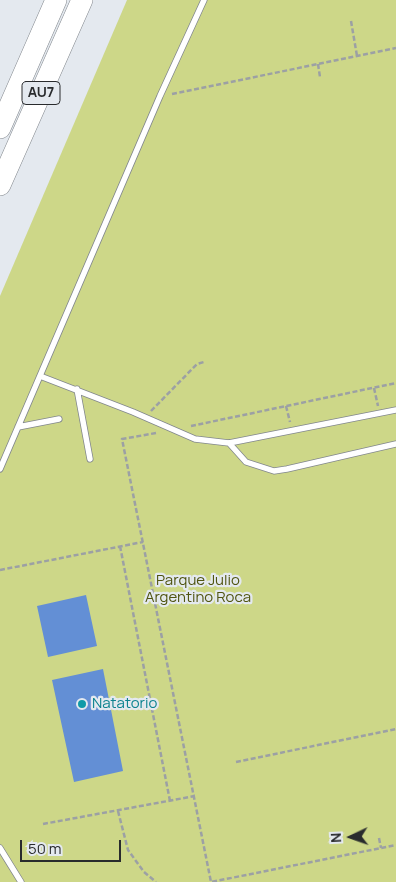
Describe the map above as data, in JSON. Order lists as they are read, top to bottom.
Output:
{
  "streets": {
    "highway": ["AU7"]
  },
  "parks": ["Parque Julio Argentino Roca"],
  "places": ["Natatorio"],
  "scale_bar": "50 m",
  "north": "left"
}
